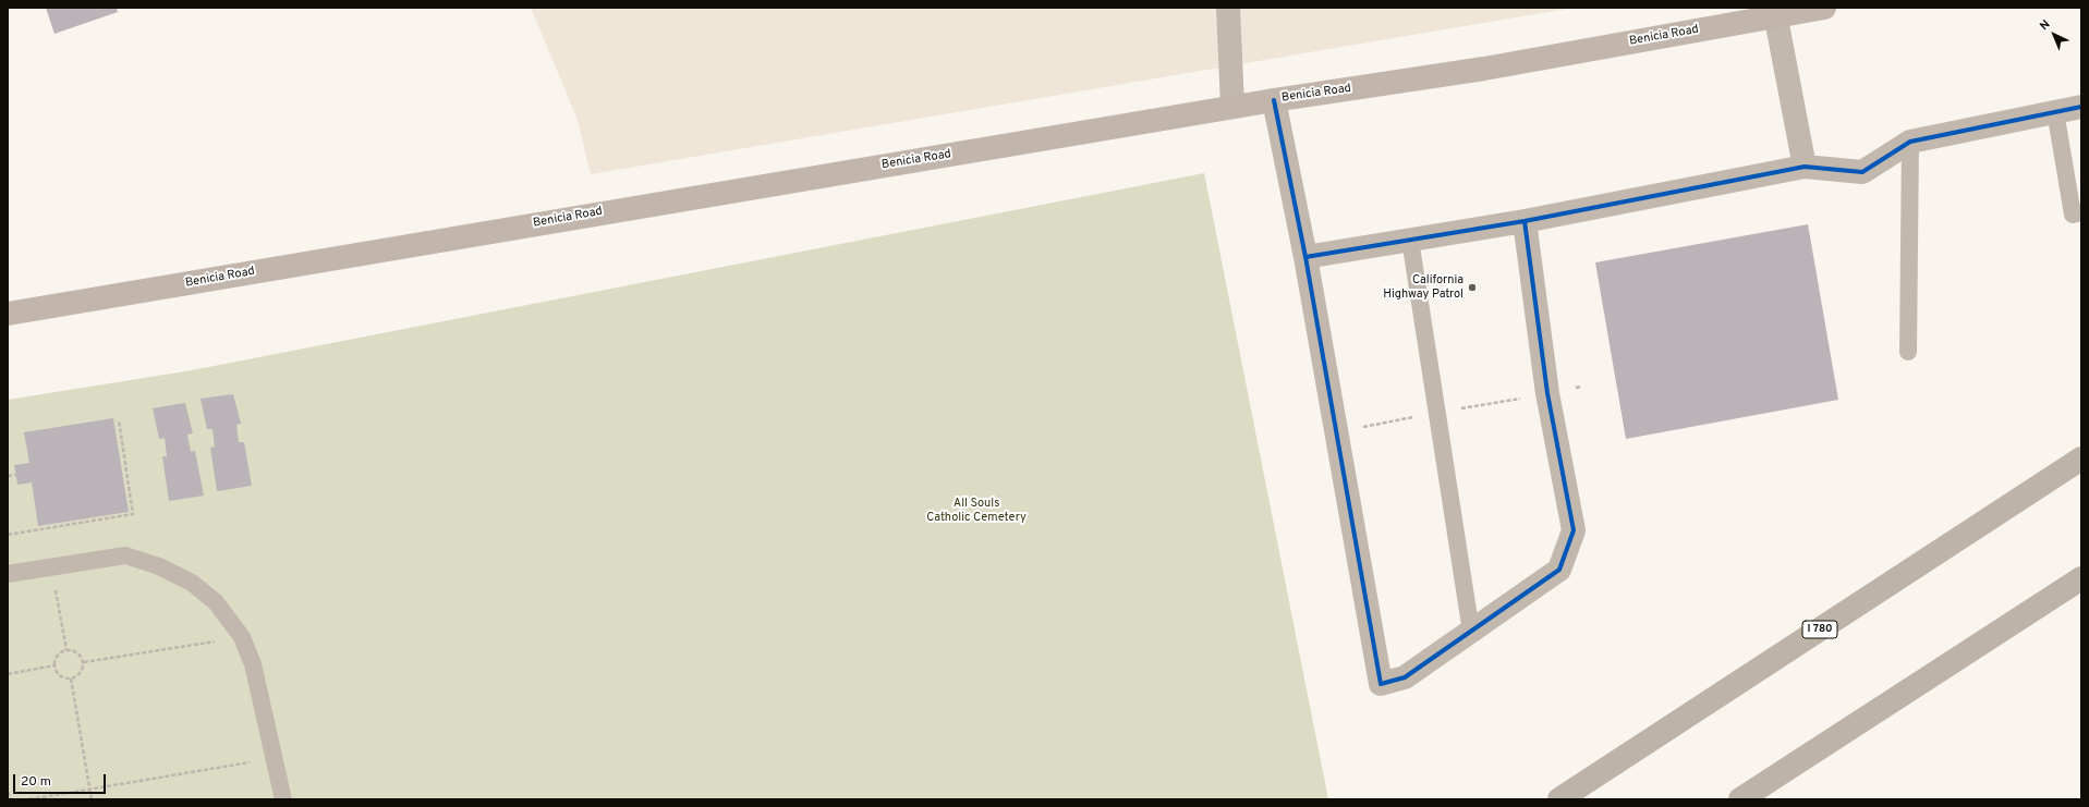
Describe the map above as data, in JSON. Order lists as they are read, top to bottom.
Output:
{
  "streets": {
    "highway": ["I 780"],
    "main road": ["Benicia Road"]
  },
  "parks": ["All Souls Catholic Cemetery"],
  "places": ["California Highway Patrol"],
  "scale_bar": "20 m",
  "north": "top left"
}
